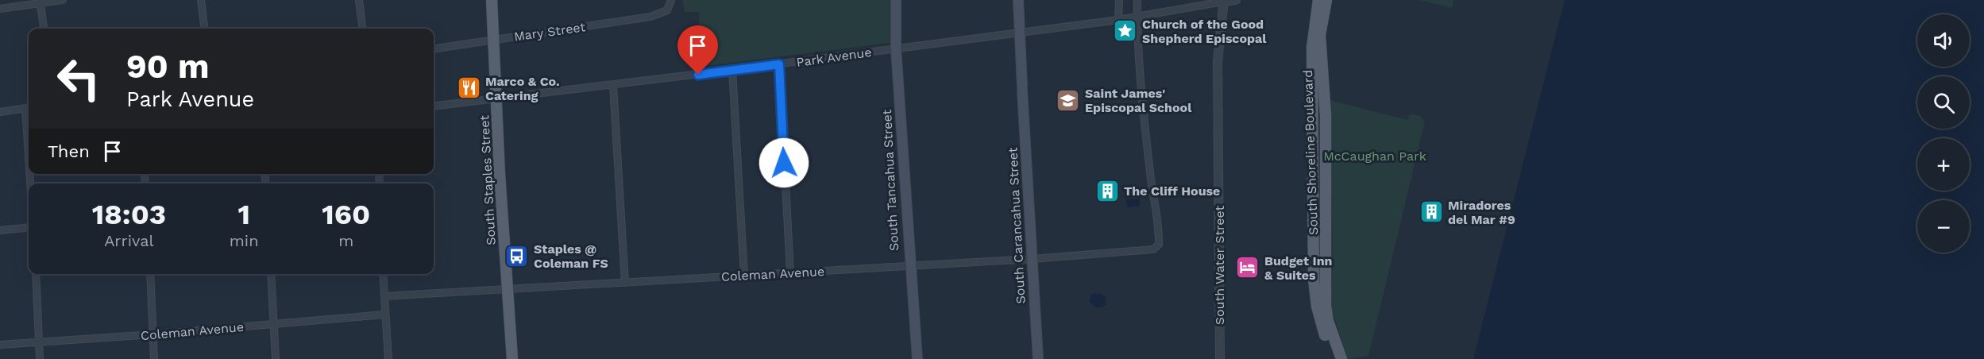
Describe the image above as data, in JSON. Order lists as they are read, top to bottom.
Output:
{
  "streets": {
    "main road": [
      "South Shoreline Boulevard",
      "South Staples Street",
      "South Tancahua Street",
      "South Carancahua Street"
    ],
    "street": [
      "Mary Street",
      "Park Avenue",
      "South Water Street",
      "Coleman Avenue"
    ]
  },
  "crossings": [
    ["Mary Street", "South Staples Street"],
    ["Park Avenue", "South Staples Street"],
    ["Park Avenue", "South Tancahua Street"],
    ["Park Avenue", "South Carancahua Street"],
    ["Park Avenue", "South Water Street"],
    ["Park Avenue", "Coleman Avenue"],
    ["South Staples Street", "Coleman Avenue"],
    ["South Tancahua Street", "Coleman Avenue"],
    ["South Carancahua Street", "Coleman Avenue"]
  ],
  "parks": ["McCaughan Park"],
  "places": {
    "place": ["Church of the Good Shepherd Episcopal"],
    "restaurant": ["Marco & Co. Catering"],
    "school or university": ["Saint James' Episcopal School"],
    "building": ["The Cliff House", "Miradores del Mar #9"],
    "bus stop": ["Staples @ Coleman FS"],
    "hotel": ["Budget Inn & Suites"]
  },
  "page": {
    "map_buttons": ["+", "−"],
    "turn": ["90 m", "Park Avenue"],
    "then": "Then",
    "eta": [
      "18:03",
      "Arrival",
      "1",
      "min",
      "160",
      "m"
    ]
  }
}
